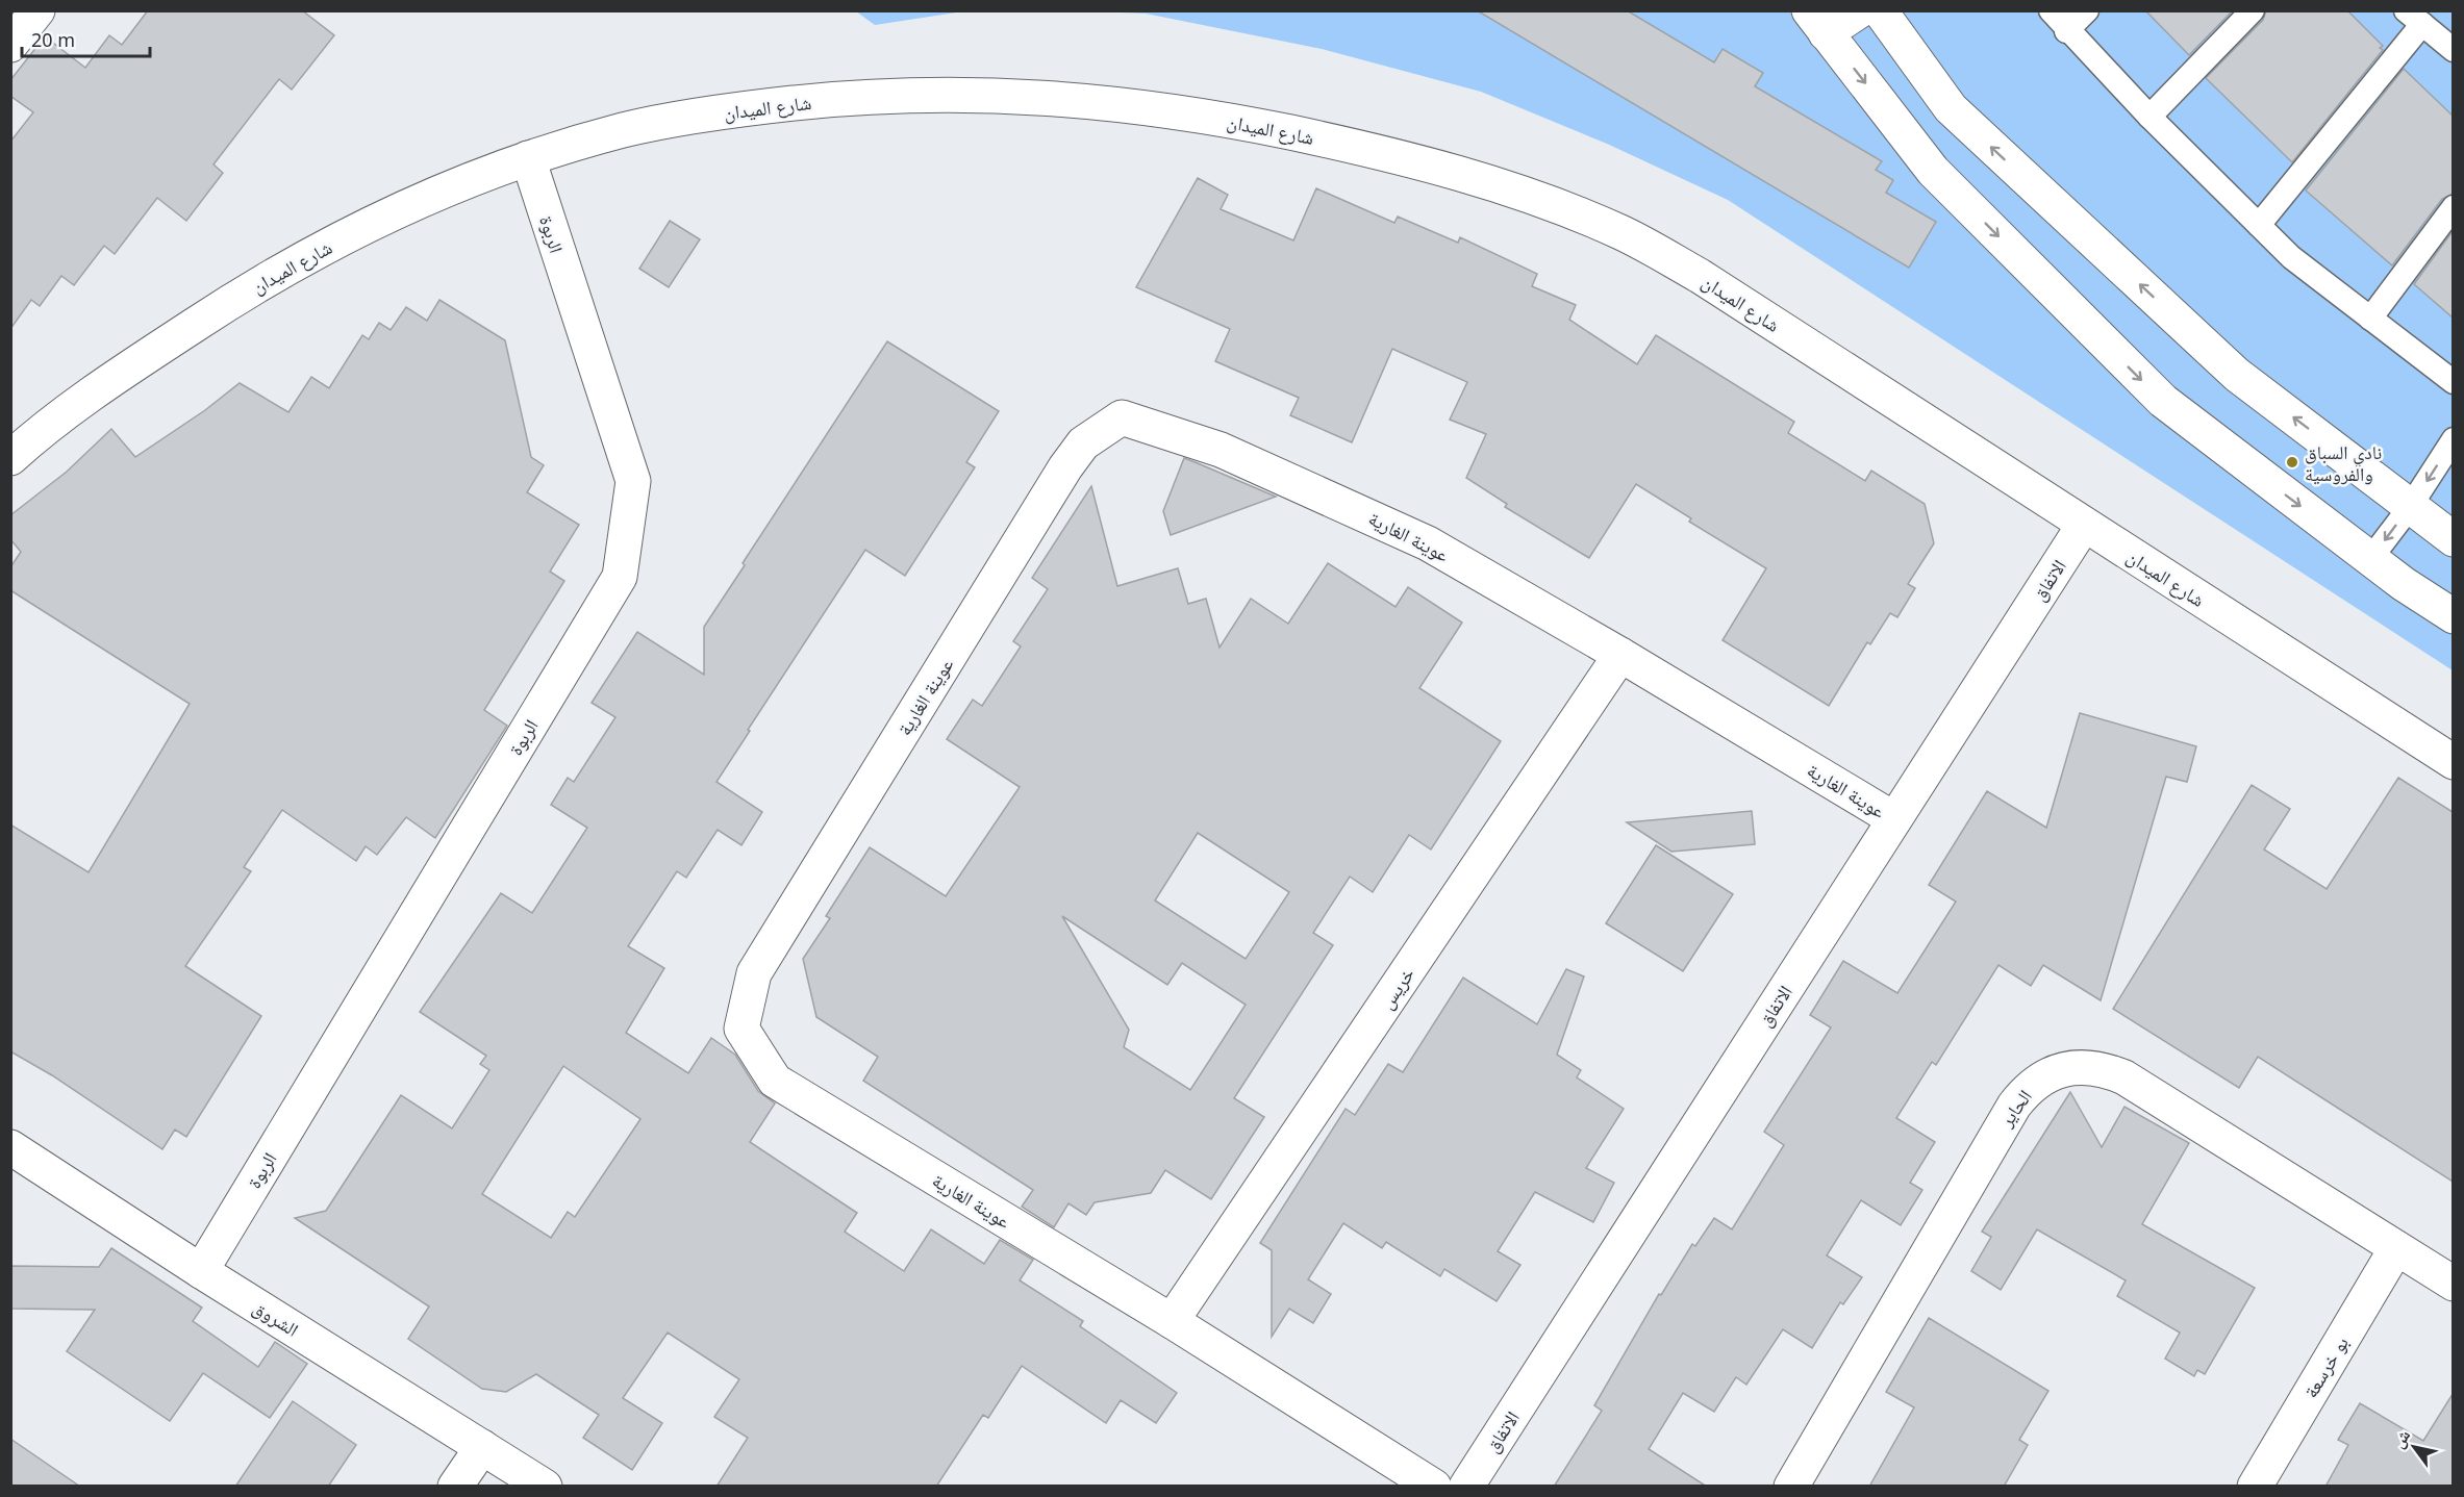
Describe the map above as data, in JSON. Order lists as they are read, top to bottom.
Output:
{
  "streets": {
    "street": [
      "شارع الميدان",
      "الربوة",
      "عوينة الغارية",
      "الاتفاق",
      "خريس",
      "الحاير",
      "الشروق",
      "بو خرسعة"
    ]
  },
  "crossings": [
    ["شارع الميدان", "الربوة"],
    ["شارع الميدان", "الاتفاق"],
    ["الربوة", "الشروق"],
    ["عوينة الغارية", "الاتفاق"],
    ["عوينة الغارية", "خريس"],
    ["الحاير", "بو خرسعة"]
  ],
  "places": ["نادي السباق والفروسية"],
  "scale_bar": "20 m",
  "north": "top left"
}
